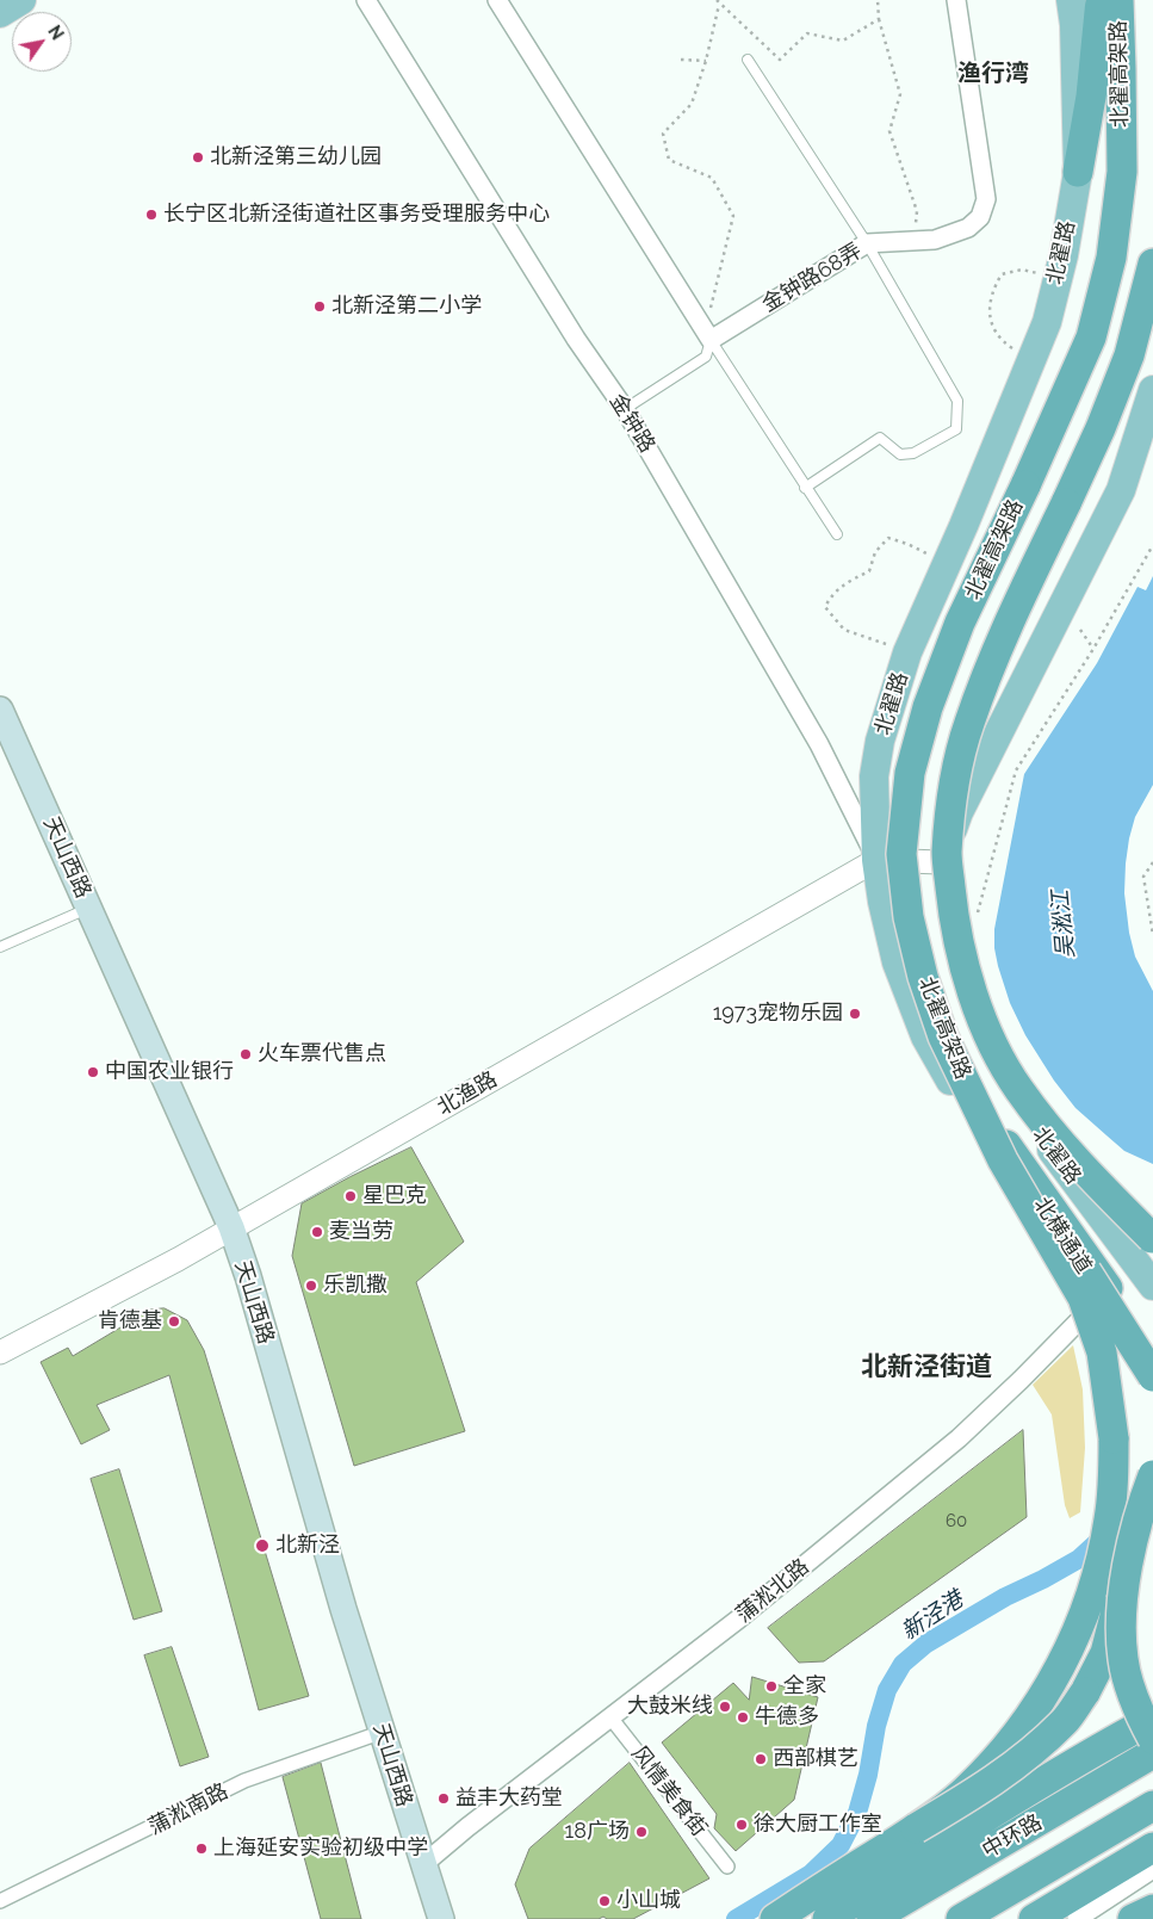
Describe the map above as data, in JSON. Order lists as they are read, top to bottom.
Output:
{
  "streets": {
    "highway": ["北翟高架路", "北横通道", "中环路"],
    "main road": ["北翟路", "天山西路"],
    "street": [
      "金钟路68弄",
      "金钟路",
      "北渔路",
      "蒲淞北路",
      "风情美食街",
      "蒲淞南路"
    ]
  },
  "crossings": [
    ["北翟高架路", "北横通道"],
    ["北翟路", "金钟路"],
    ["北翟路", "北渔路"],
    ["北翟路", "北横通道"],
    ["北翟路", "蒲淞北路"],
    ["金钟路68弄", "金钟路"],
    ["金钟路", "北渔路"],
    ["天山西路", "北渔路"],
    ["天山西路", "蒲淞北路"],
    ["天山西路", "蒲淞南路"],
    ["蒲淞北路", "风情美食街"]
  ],
  "districts": ["渔行湾", "北新泾街道"],
  "water": ["吴淞江", "新泾港"],
  "places": [
    "北新泾第三幼儿园",
    "长宁区北新泾街道社区事务受理服务中心",
    "北新泾第二小学",
    "1973宠物乐园",
    "火车票代售点",
    "中国农业银行",
    "星巴克",
    "麦当劳",
    "乐凯撒",
    "肯德基",
    "北新泾",
    "全家",
    "大鼓米线",
    "牛德多",
    "西部棋艺",
    "益丰大药堂",
    "徐大厨工作室",
    "18广场",
    "上海延安实验初级中学",
    "小山城"
  ],
  "house_numbers": ["60"],
  "north": "top right"
}
